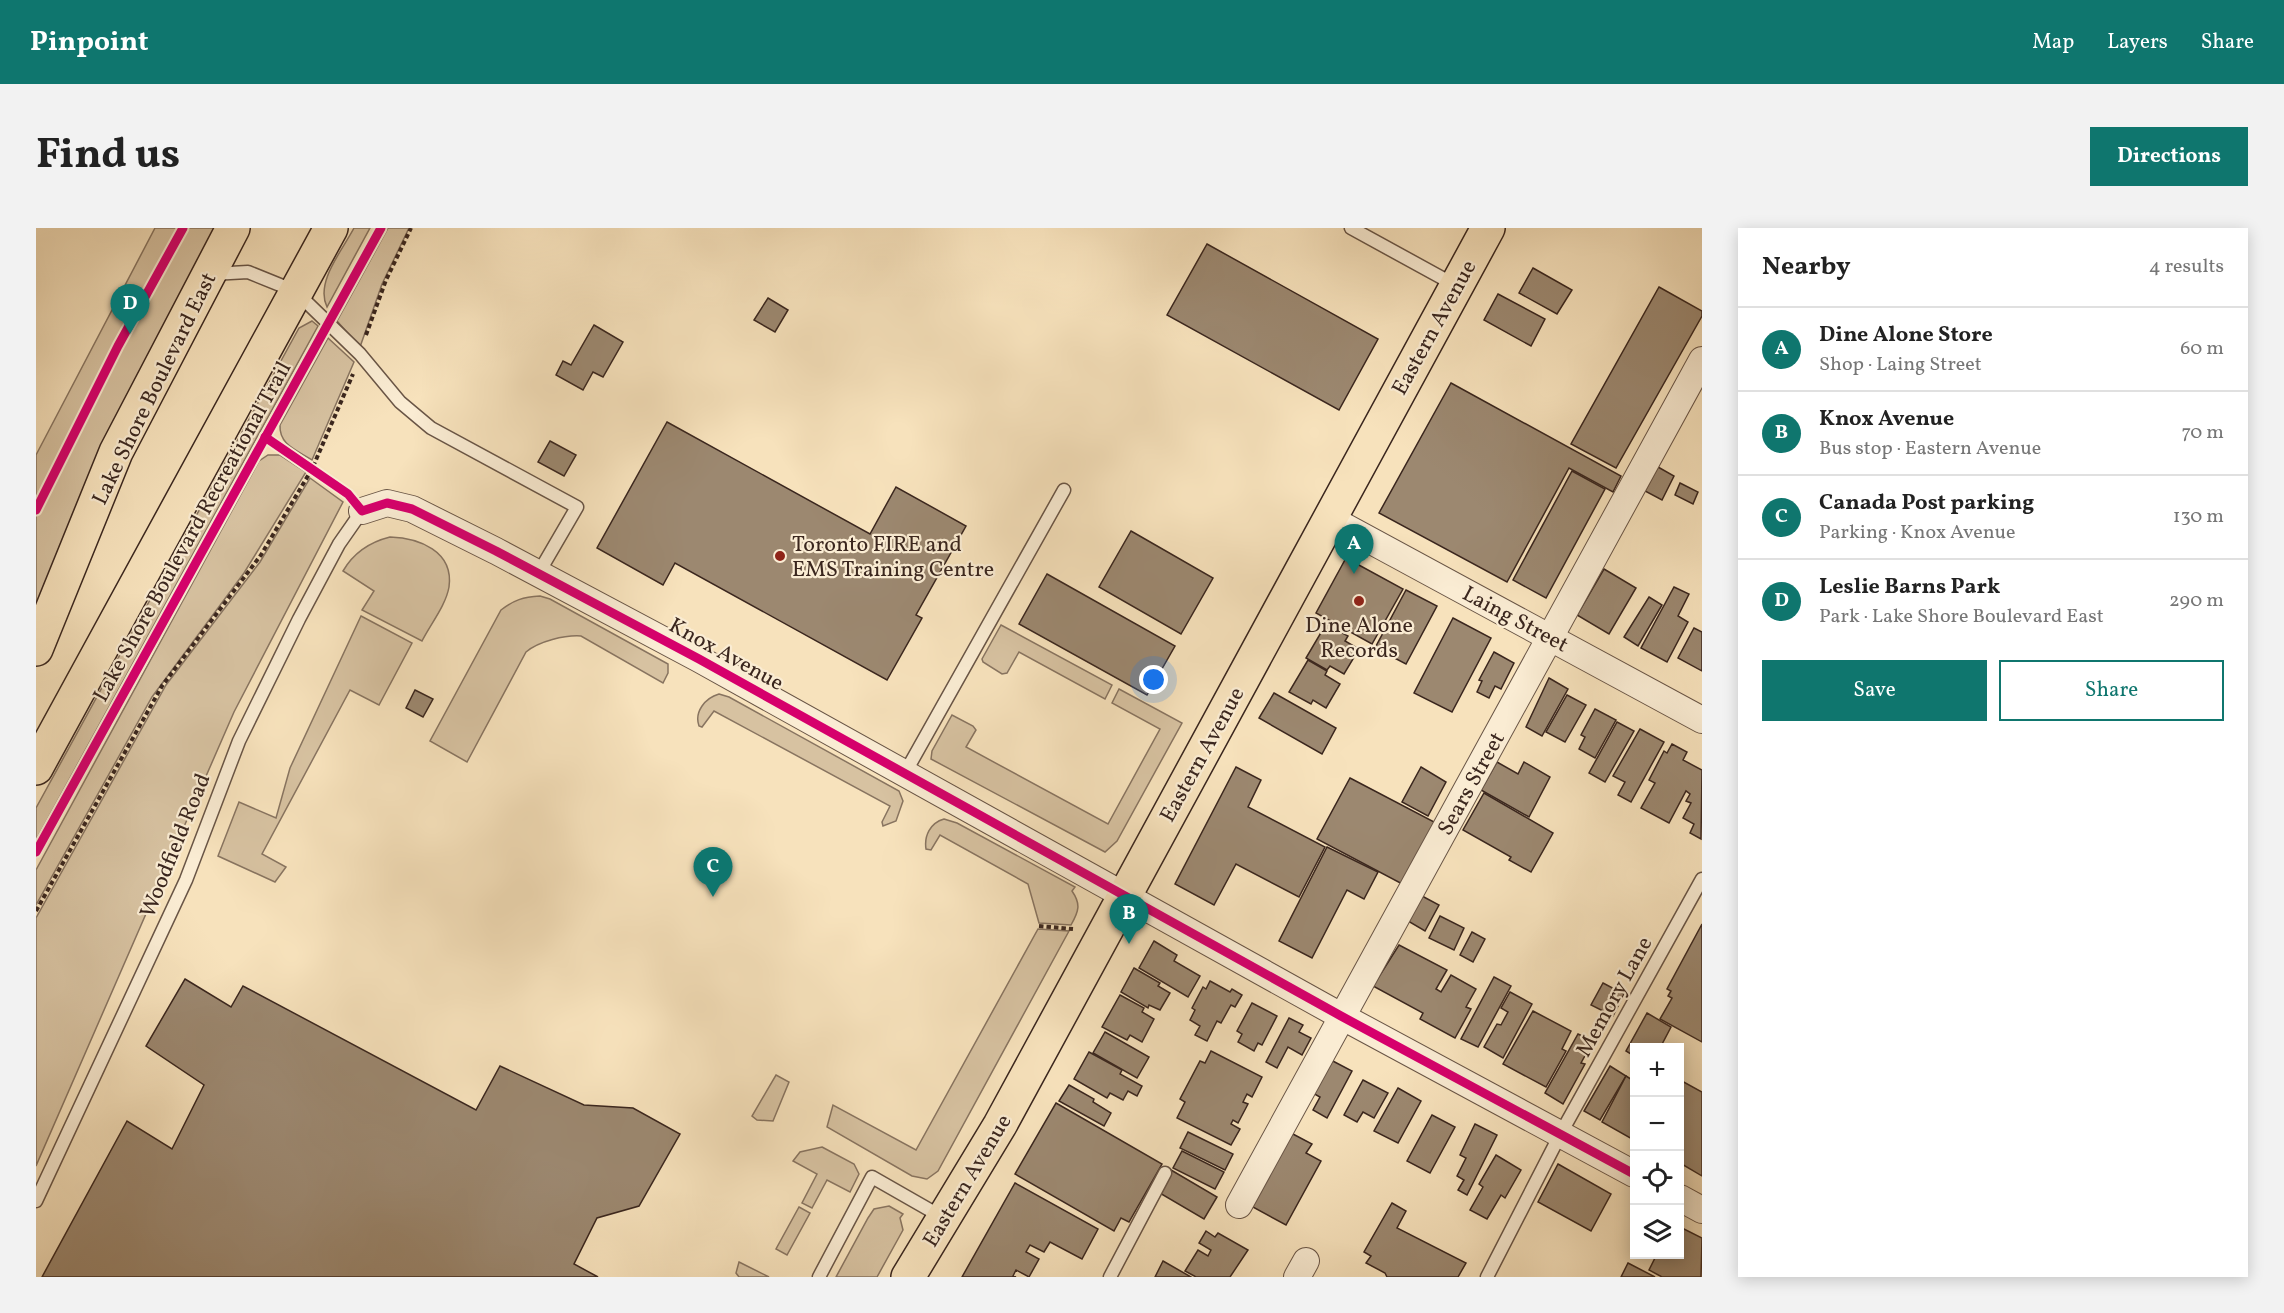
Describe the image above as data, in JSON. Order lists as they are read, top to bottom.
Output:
{
  "streets": {
    "main road": ["Eastern Avenue", "Lake Shore Boulevard East"],
    "street": ["Laing Street", "Knox Avenue", "Sears Street"],
    "lane": ["Woodfield Road", "Memory Lane"],
    "cycle path": ["Lake Shore Boulevard Recreational Trail"]
  },
  "crossings": [
    ["Eastern Avenue", "Laing Street"],
    ["Eastern Avenue", "Knox Avenue"],
    ["Laing Street", "Sears Street"],
    ["Knox Avenue", "Sears Street"],
    ["Knox Avenue", "Woodfield Road"],
    ["Knox Avenue", "Memory Lane"]
  ],
  "places": ["Toronto FIRE and EMS Training Centre", "Dine Alone Records"],
  "page": {
    "header": "Pinpoint",
    "nav": ["Map", "Layers", "Share"],
    "title": "Find us",
    "buttons": [
      "Directions",
      ["Save", "Share"]
    ],
    "heading": ["Nearby", "4 results"],
    "pins": [
      "D",
      "A",
      "C",
      "B"
    ],
    "list": [
      {
        "mark": "A",
        "name": "Dine Alone Store",
        "note": "Shop · Laing Street",
        "value": "60 m"
      },
      {
        "mark": "B",
        "name": "Knox Avenue",
        "note": "Bus stop · Eastern Avenue",
        "value": "70 m"
      },
      {
        "mark": "C",
        "name": "Canada Post parking",
        "note": "Parking · Knox Avenue",
        "value": "130 m"
      },
      {
        "mark": "D",
        "name": "Leslie Barns Park",
        "note": "Park · Lake Shore Boulevard East",
        "value": "290 m"
      }
    ],
    "map_buttons": ["+", "−"]
  }
}
